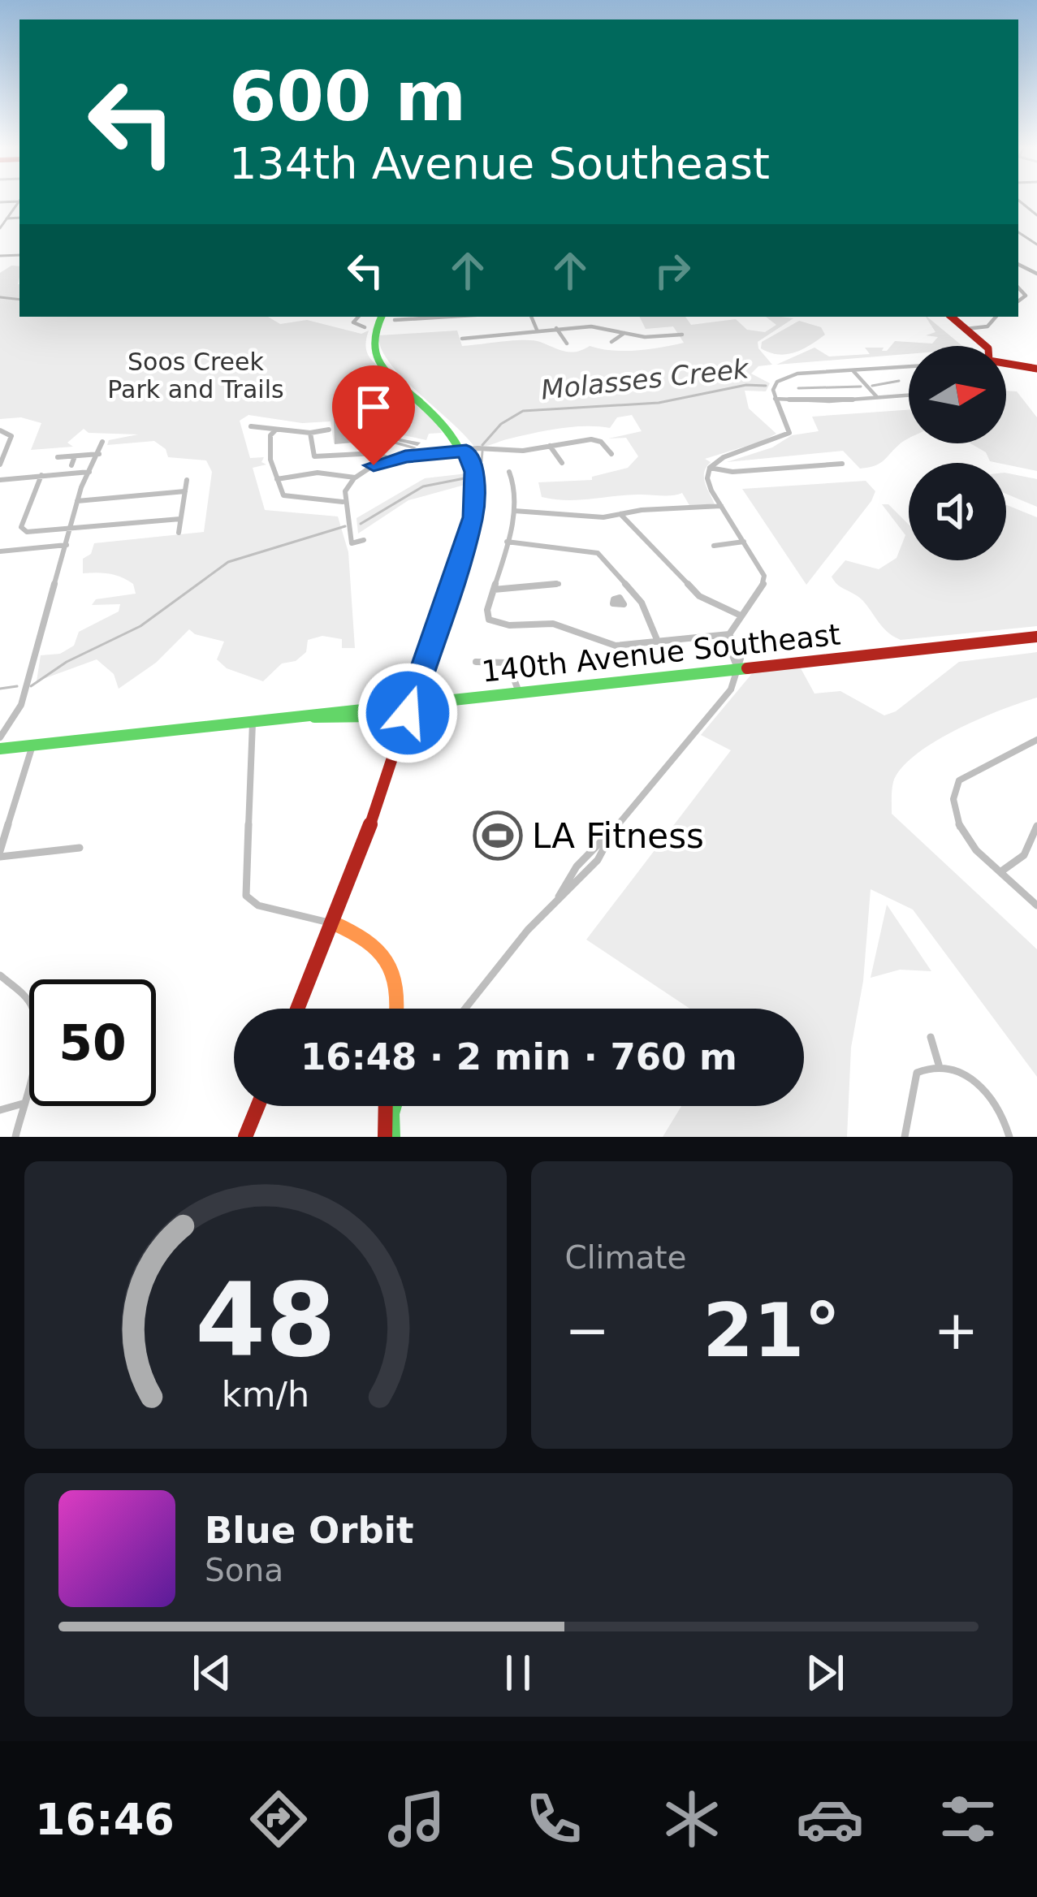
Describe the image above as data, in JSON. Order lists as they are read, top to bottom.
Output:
{
  "streets": {
    "main road": ["140th Avenue Southeast"]
  },
  "water": ["Molasses Creek"],
  "parks": ["Soos Creek Park and Trails"],
  "places": {
    "sports": ["LA Fitness"]
  },
  "north": "right",
  "page": {
    "turn": ["600 m", "134th Avenue Southeast"],
    "limit": "50",
    "trip": "16:48 · 2 min · 760 m",
    "tile": "Climate",
    "heat": ["−", "21°", "+"],
    "song": ["Blue Orbit", "Sona"],
    "tabs": "16:46",
    "gauge": ["48", "km/h"]
  }
}
